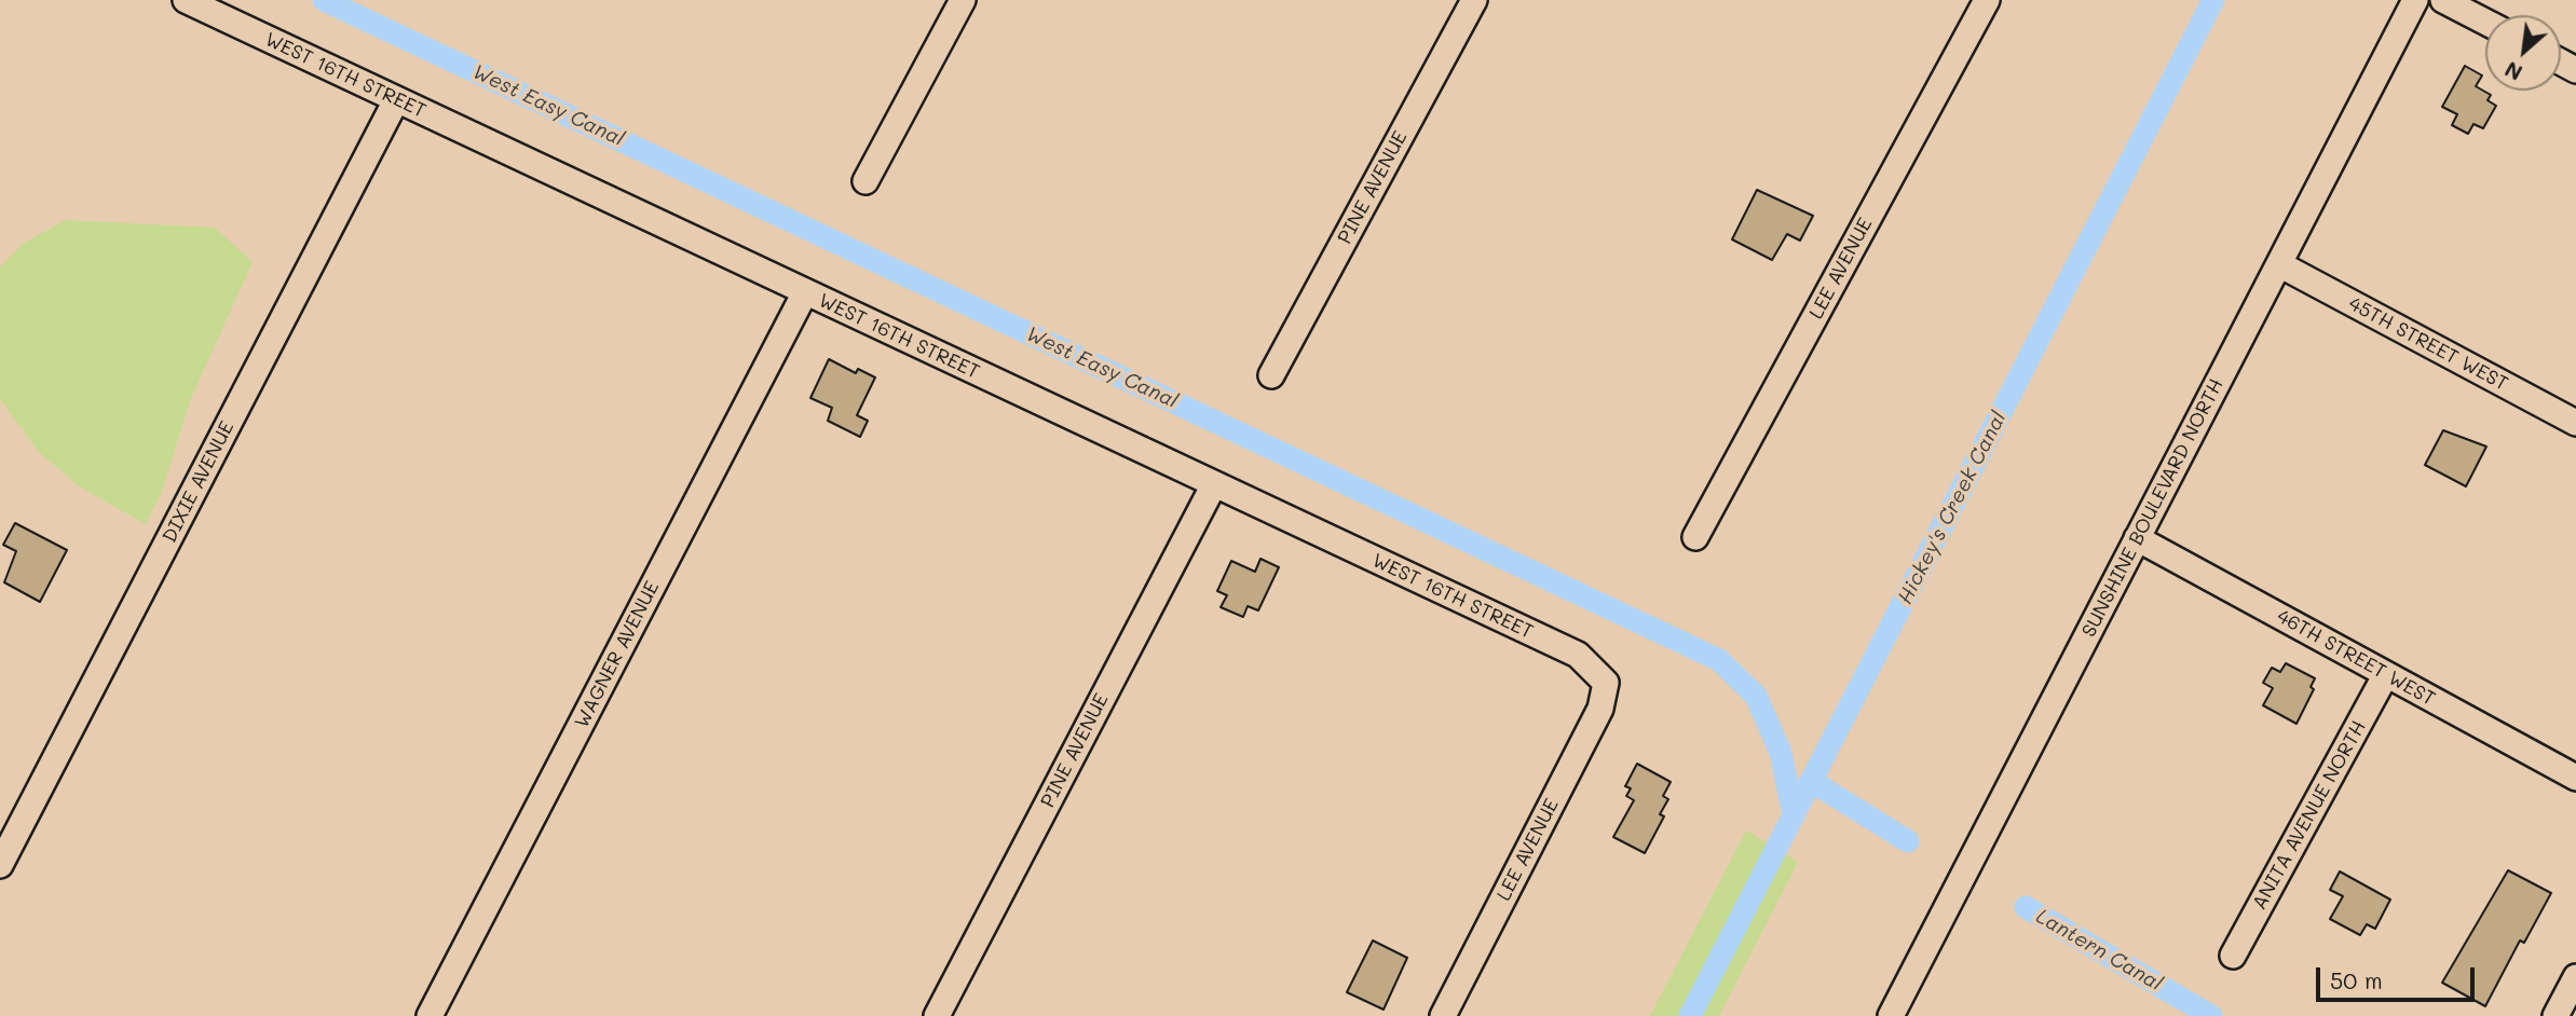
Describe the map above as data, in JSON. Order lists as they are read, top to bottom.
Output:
{
  "streets": {
    "street": [
      "WEST 16TH STREET",
      "PINE AVENUE",
      "LEE AVENUE",
      "45TH STREET WEST",
      "DIXIE AVENUE",
      "SUNSHINE BOULEVARD NORTH",
      "WAGNER AVENUE",
      "46TH STREET WEST",
      "ANITA AVENUE NORTH"
    ]
  },
  "crossings": [
    ["WEST 16TH STREET", "PINE AVENUE"],
    ["WEST 16TH STREET", "LEE AVENUE"],
    ["WEST 16TH STREET", "DIXIE AVENUE"],
    ["WEST 16TH STREET", "WAGNER AVENUE"],
    ["45TH STREET WEST", "SUNSHINE BOULEVARD NORTH"],
    ["SUNSHINE BOULEVARD NORTH", "46TH STREET WEST"],
    ["46TH STREET WEST", "ANITA AVENUE NORTH"]
  ],
  "water": ["West Easy Canal", "Hickey's Creek Canal", "Lantern Canal"],
  "scale_bar": "50 m",
  "north": "bottom left"
}
